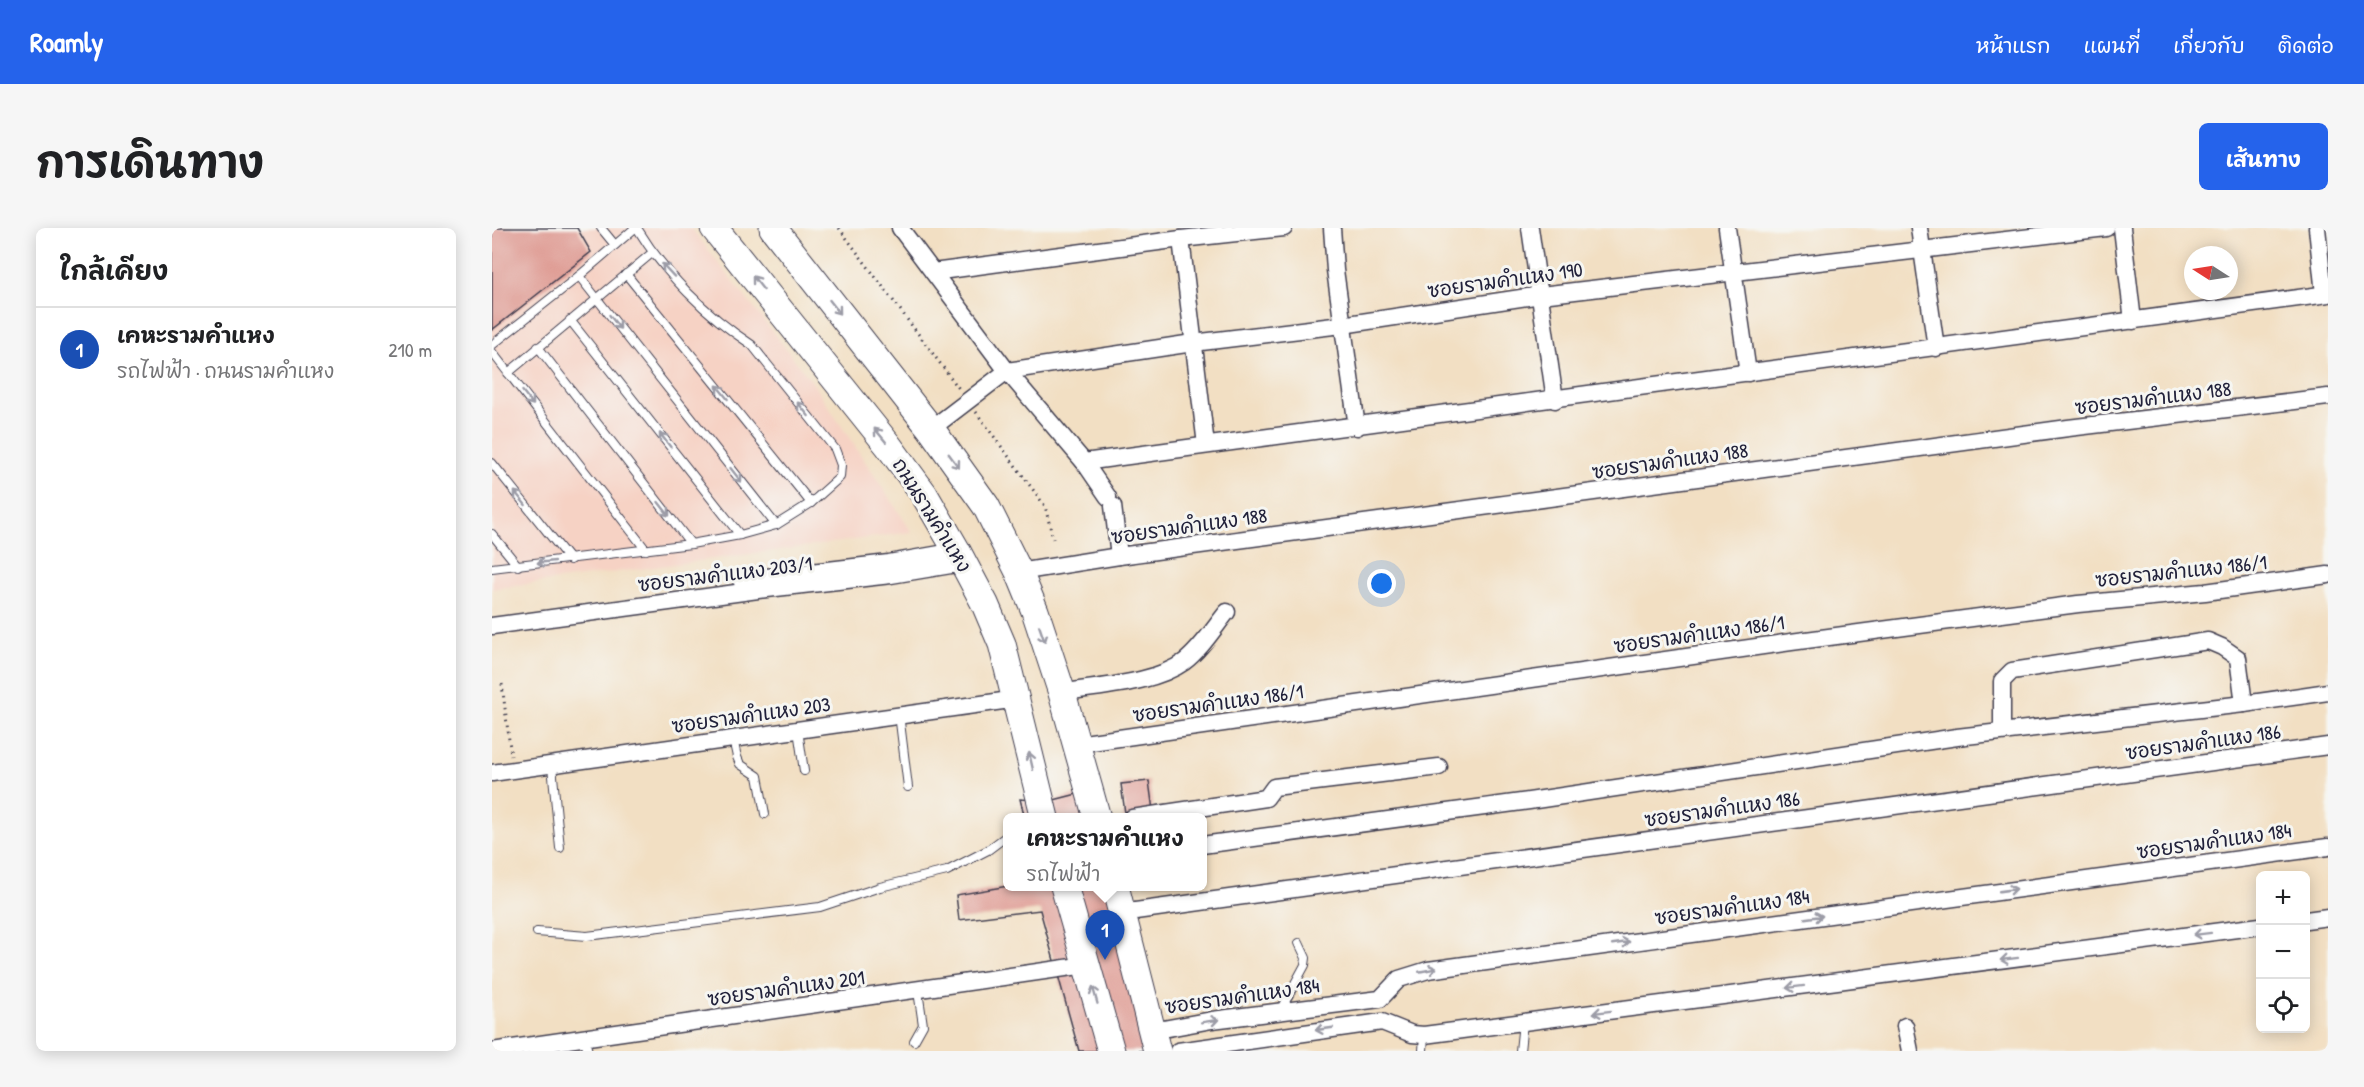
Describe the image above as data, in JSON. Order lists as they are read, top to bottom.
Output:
{
  "streets": {
    "main road": ["ถนนรามคำแหง"],
    "street": [
      "ซอยรามคำแหง 190",
      "ซอยรามคำแหง 188",
      "ซอยรามคำแหง 186/1",
      "ซอยรามคำแหง 203/1",
      "ซอยรามคำแหง 203",
      "ซอยรามคำแหง 186",
      "ซอยรามคำแหง 184",
      "ซอยรามคำแหง 201"
    ]
  },
  "crossings": [
    ["ถนนรามคำแหง", "ซอยรามคำแหง 203/1"],
    ["ถนนรามคำแหง", "ซอยรามคำแหง 203"]
  ],
  "north": "left",
  "page": {
    "header": "Roamly",
    "nav": [
      "หน้าแรก",
      "แผนที่",
      "เกี่ยวกับ",
      "ติดต่อ"
    ],
    "title": "การเดินทาง",
    "buttons": "เส้นทาง",
    "heading": "ใกล้เคียง",
    "list": [
      {
        "mark": "1",
        "name": "เคหะรามคำแหง",
        "note": "รถไฟฟ้า · ถนนรามคำแหง",
        "value": "210 m"
      }
    ],
    "popup": ["เคหะรามคำแหง", "รถไฟฟ้า"],
    "map_buttons": ["+", "−"],
    "pins": "1"
  }
}
